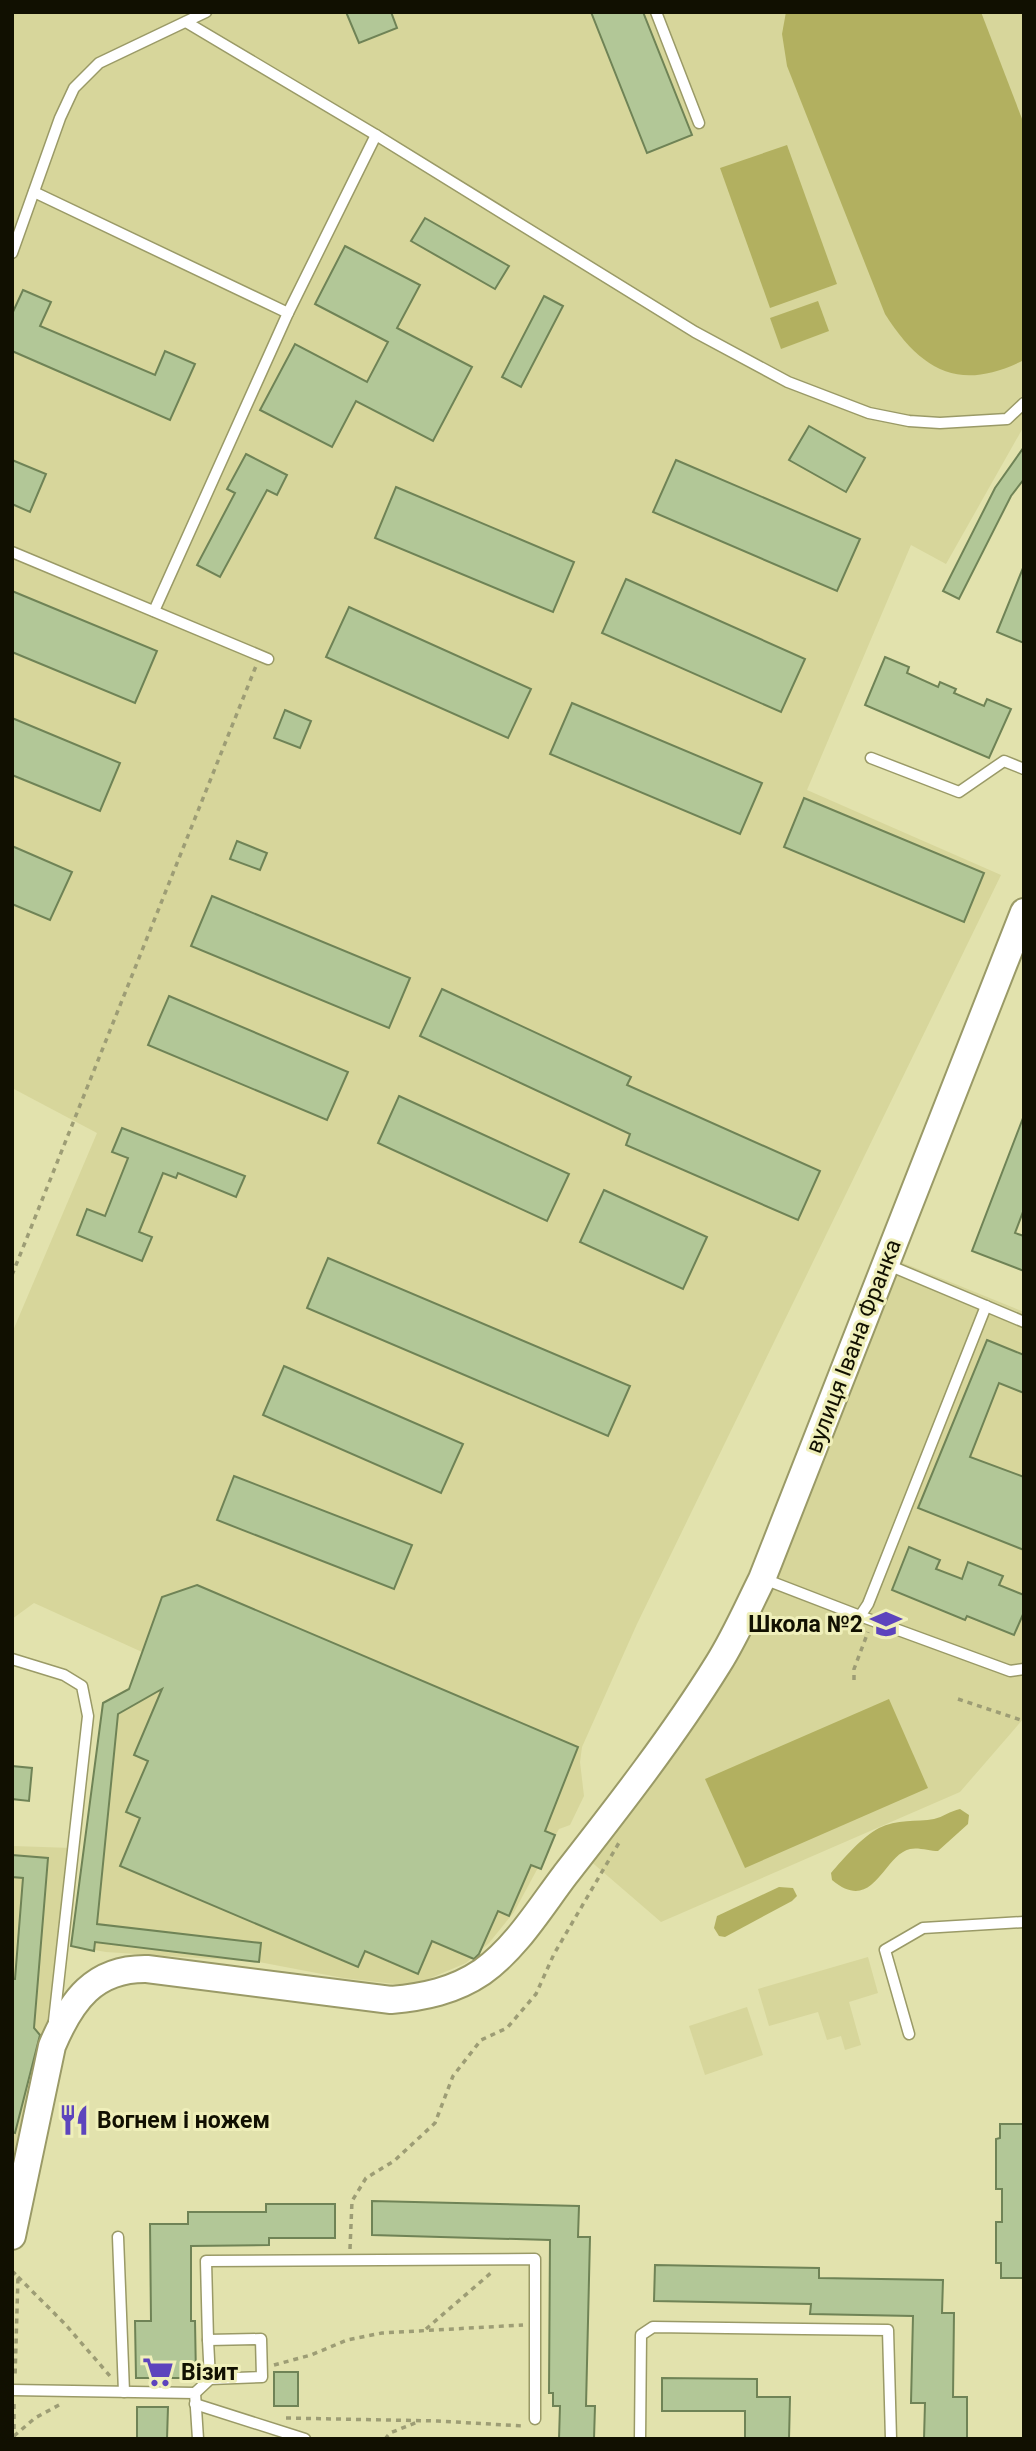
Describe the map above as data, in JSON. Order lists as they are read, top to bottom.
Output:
{
  "streets": {
    "main road": ["вулиця Івана Франка"]
  },
  "places": {
    "school or university": ["Школа №2"],
    "restaurant": ["Вогнем і ножем"],
    "supermarket": ["Візит"]
  }
}
